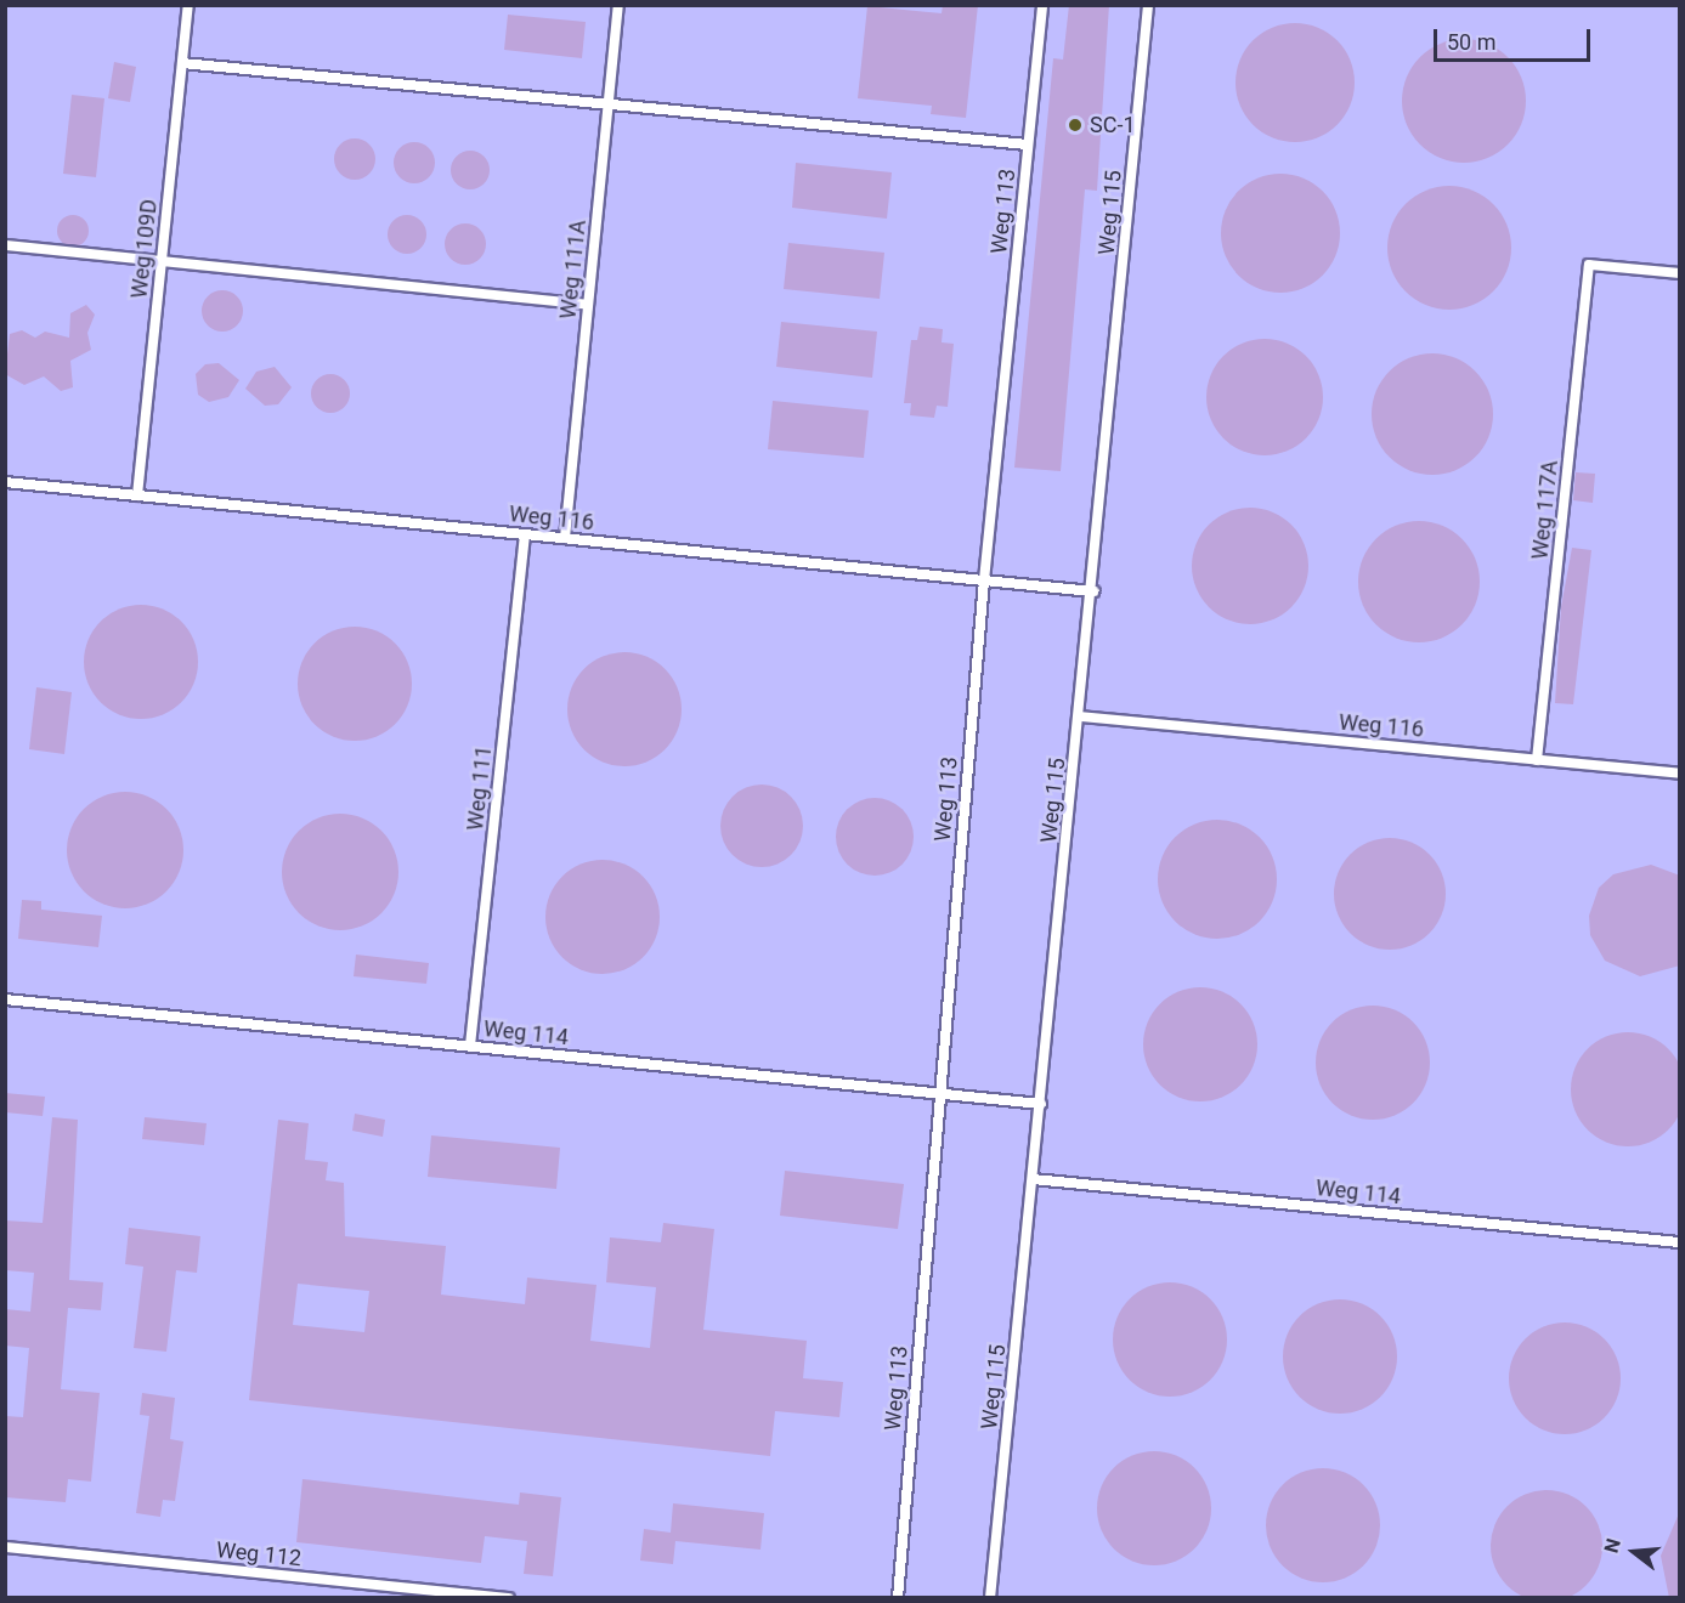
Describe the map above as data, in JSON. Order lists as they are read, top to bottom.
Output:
{
  "streets": {
    "lane": [
      "Weg 113",
      "Weg 115",
      "Weg 109D",
      "Weg 111A",
      "Weg 117A",
      "Weg 116",
      "Weg 111",
      "Weg 114",
      "Weg 112"
    ]
  },
  "crossings": [
    ["Weg 113", "Weg 116"],
    ["Weg 113", "Weg 114"],
    ["Weg 115", "Weg 116"],
    ["Weg 115", "Weg 114"],
    ["Weg 109D", "Weg 116"],
    ["Weg 111A", "Weg 116"],
    ["Weg 117A", "Weg 116"],
    ["Weg 116", "Weg 111"],
    ["Weg 111", "Weg 114"]
  ],
  "places": ["SC-1"],
  "scale_bar": "50 m",
  "north": "left"
}
